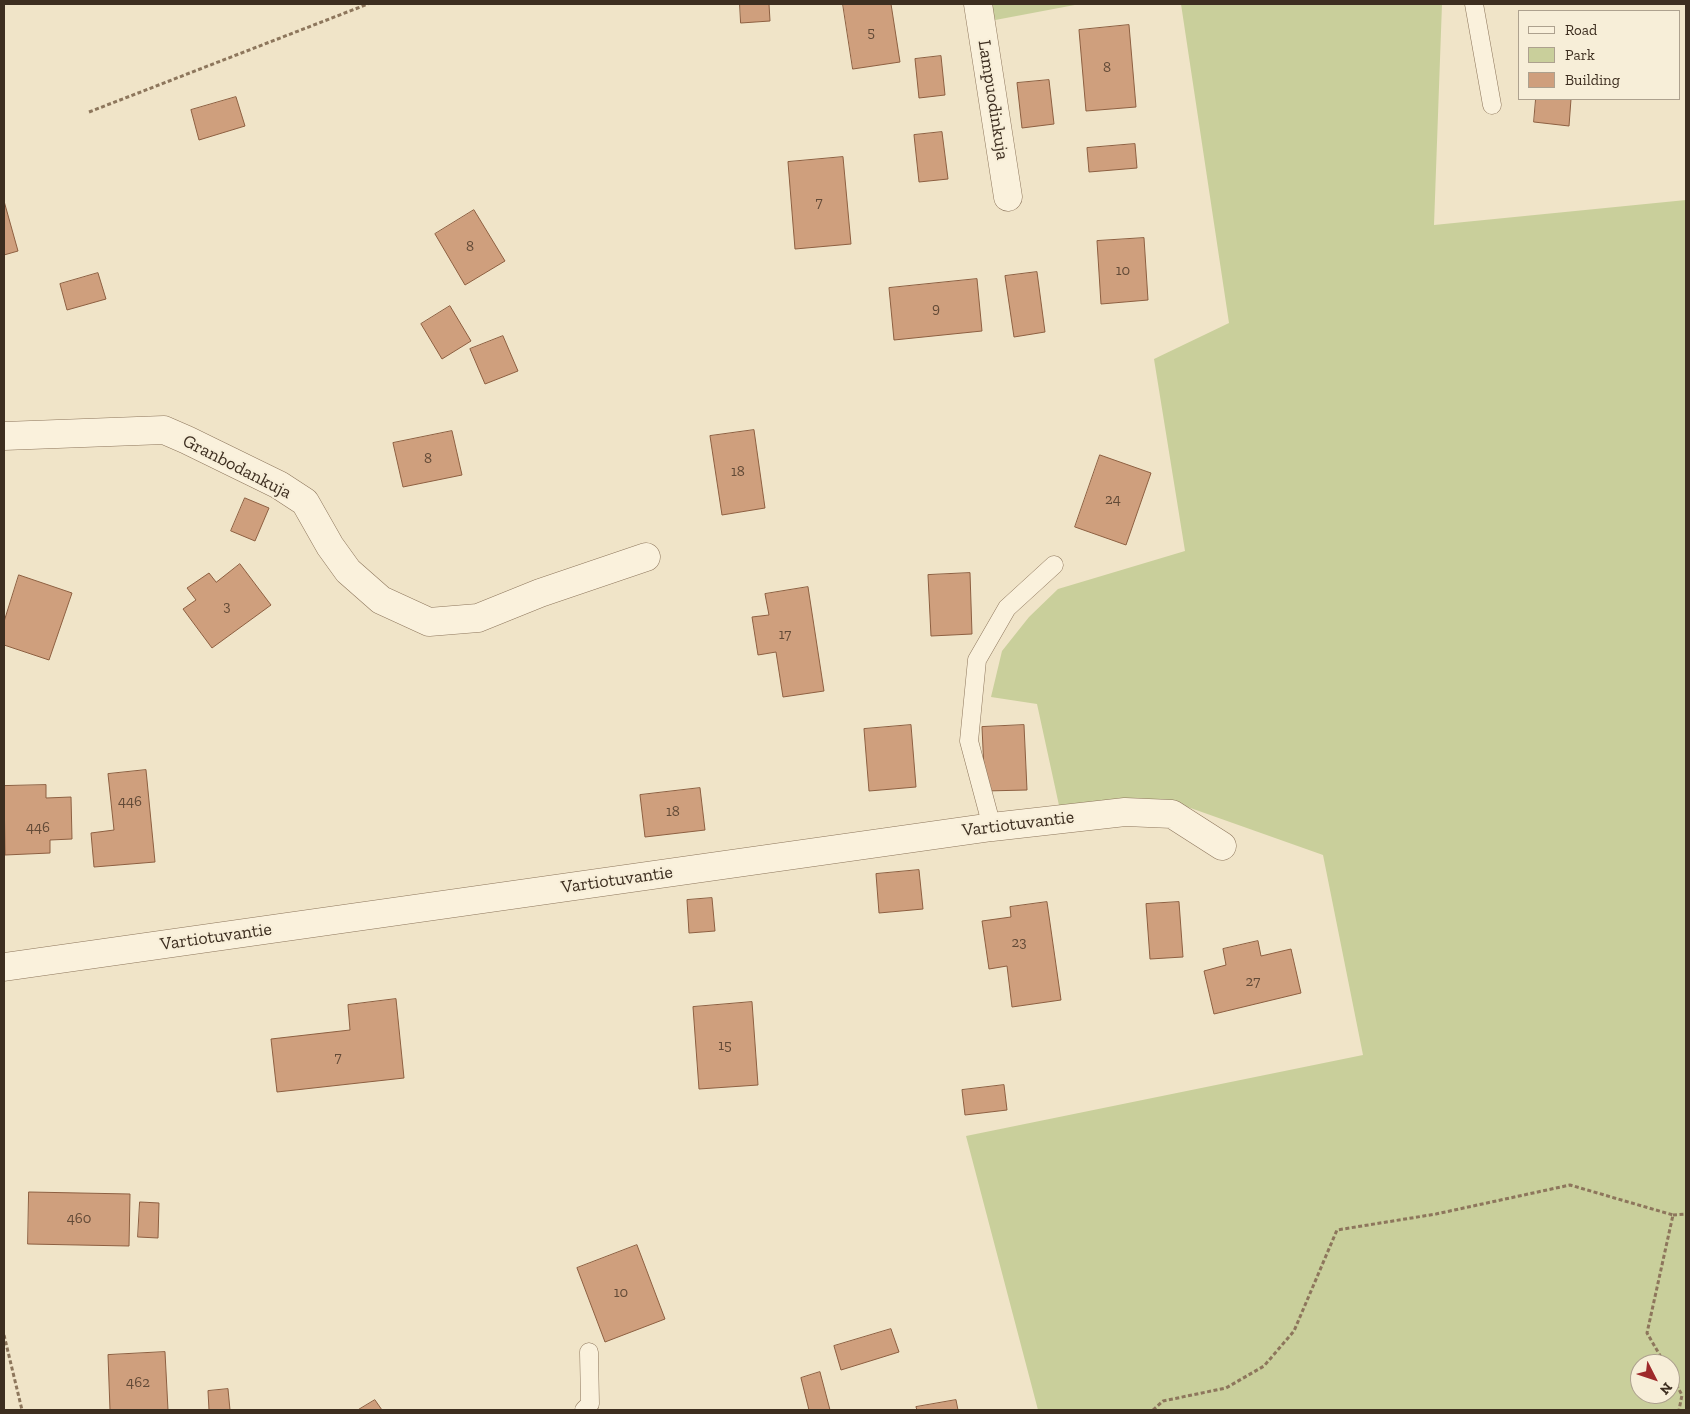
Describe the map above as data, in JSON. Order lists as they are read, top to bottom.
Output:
{
  "streets": {
    "street": ["Lampuodinkuja", "Granbodankuja", "Vartiotuvantie"]
  },
  "house_numbers": [
    "5",
    "8",
    "7",
    "8",
    "10",
    "9",
    "8",
    "18",
    "24",
    "3",
    "17",
    "446",
    "18",
    "446",
    "23",
    "27",
    "15",
    "7",
    "460",
    "10",
    "462"
  ],
  "legend": ["Road", "Park", "Building"],
  "north": "bottom right"
}
